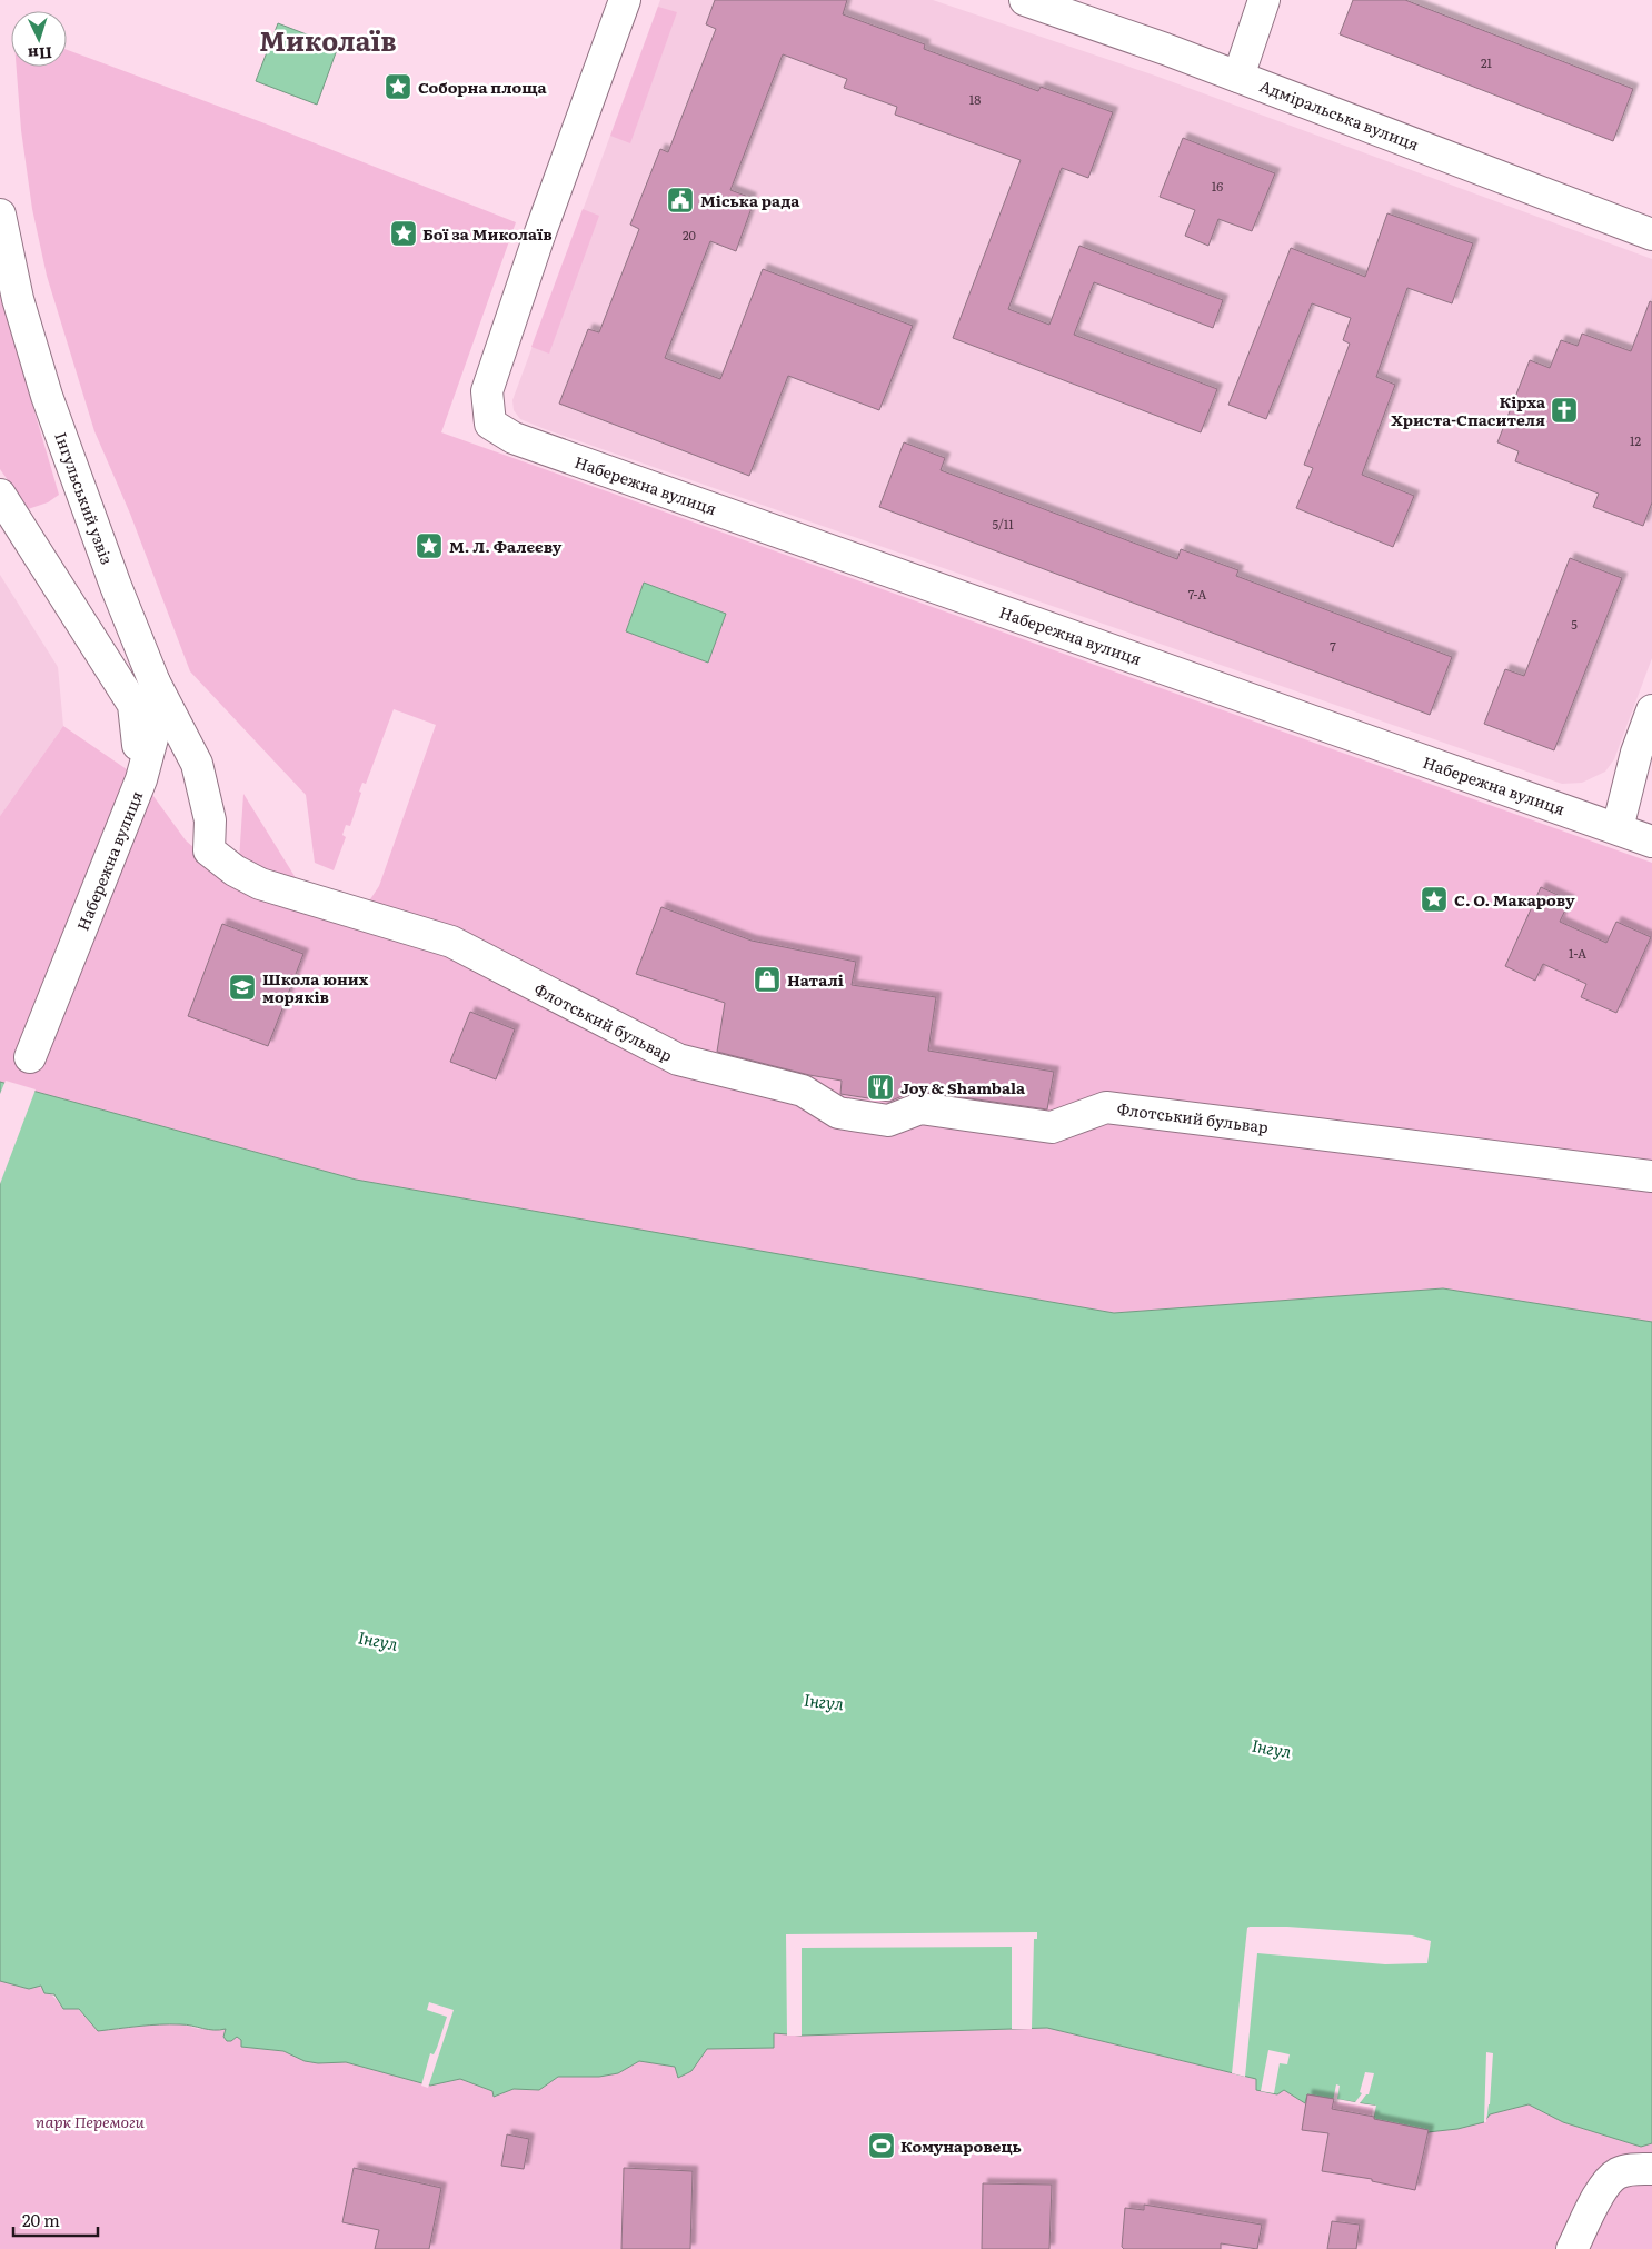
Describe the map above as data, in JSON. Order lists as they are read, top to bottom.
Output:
{
  "streets": {
    "street": [
      "Адміральська вулиця",
      "Набережна вулиця",
      "Інгульський узвіз",
      "Флотський бульвар"
    ]
  },
  "crossings": [
    ["Набережна вулиця", "Інгульський узвіз"],
    ["Інгульський узвіз", "Флотський бульвар"]
  ],
  "districts": ["Миколаїв"],
  "water": ["Інгул"],
  "parks": ["парк Перемоги"],
  "places": {
    "place": [
      "Соборна площа",
      "Бої за Миколаїв",
      "М. Л. Фалєєву",
      "С. О. Макарову"
    ],
    "public building": ["Міська рада"],
    "church": ["Кірха Христа-Спасителя"],
    "shop": ["Наталі"],
    "school or university": ["Школа юних моряків"],
    "restaurant": ["Joy & Shambala"],
    "sports": ["Комунаровець"]
  },
  "house_numbers": [
    "21",
    "18",
    "16",
    "20",
    "12",
    "5/11",
    "7-А",
    "5",
    "7",
    "1-А"
  ],
  "scale_bar": "20 m",
  "north": "bottom"
}
